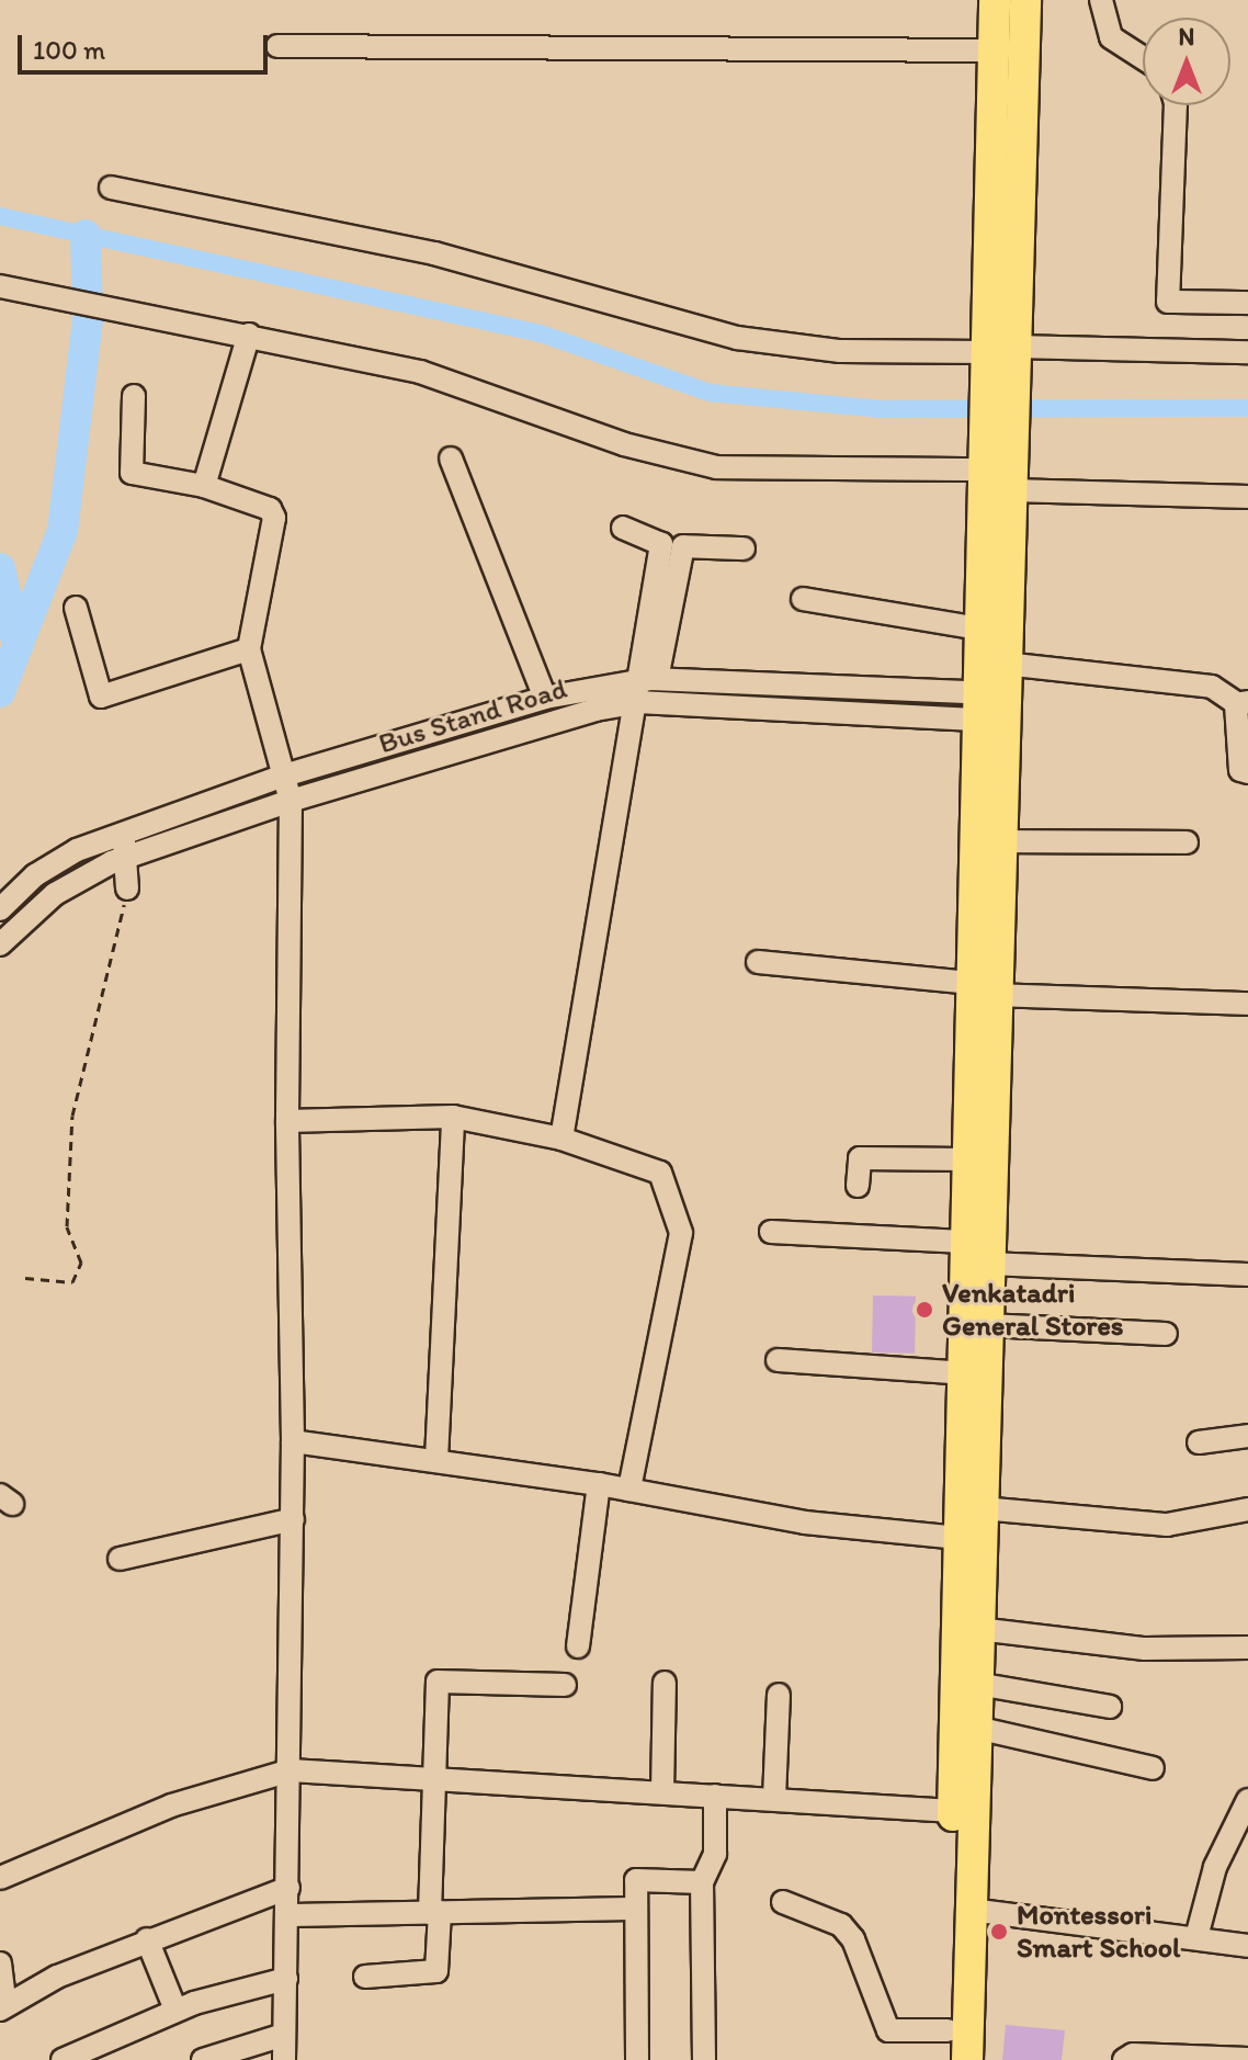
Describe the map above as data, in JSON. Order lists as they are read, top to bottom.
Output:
{
  "streets": {
    "street": ["Bus Stand Road"]
  },
  "places": ["Venkatadri General Stores", "Montessori Smart School"],
  "scale_bar": "100 m",
  "north": "top"
}
